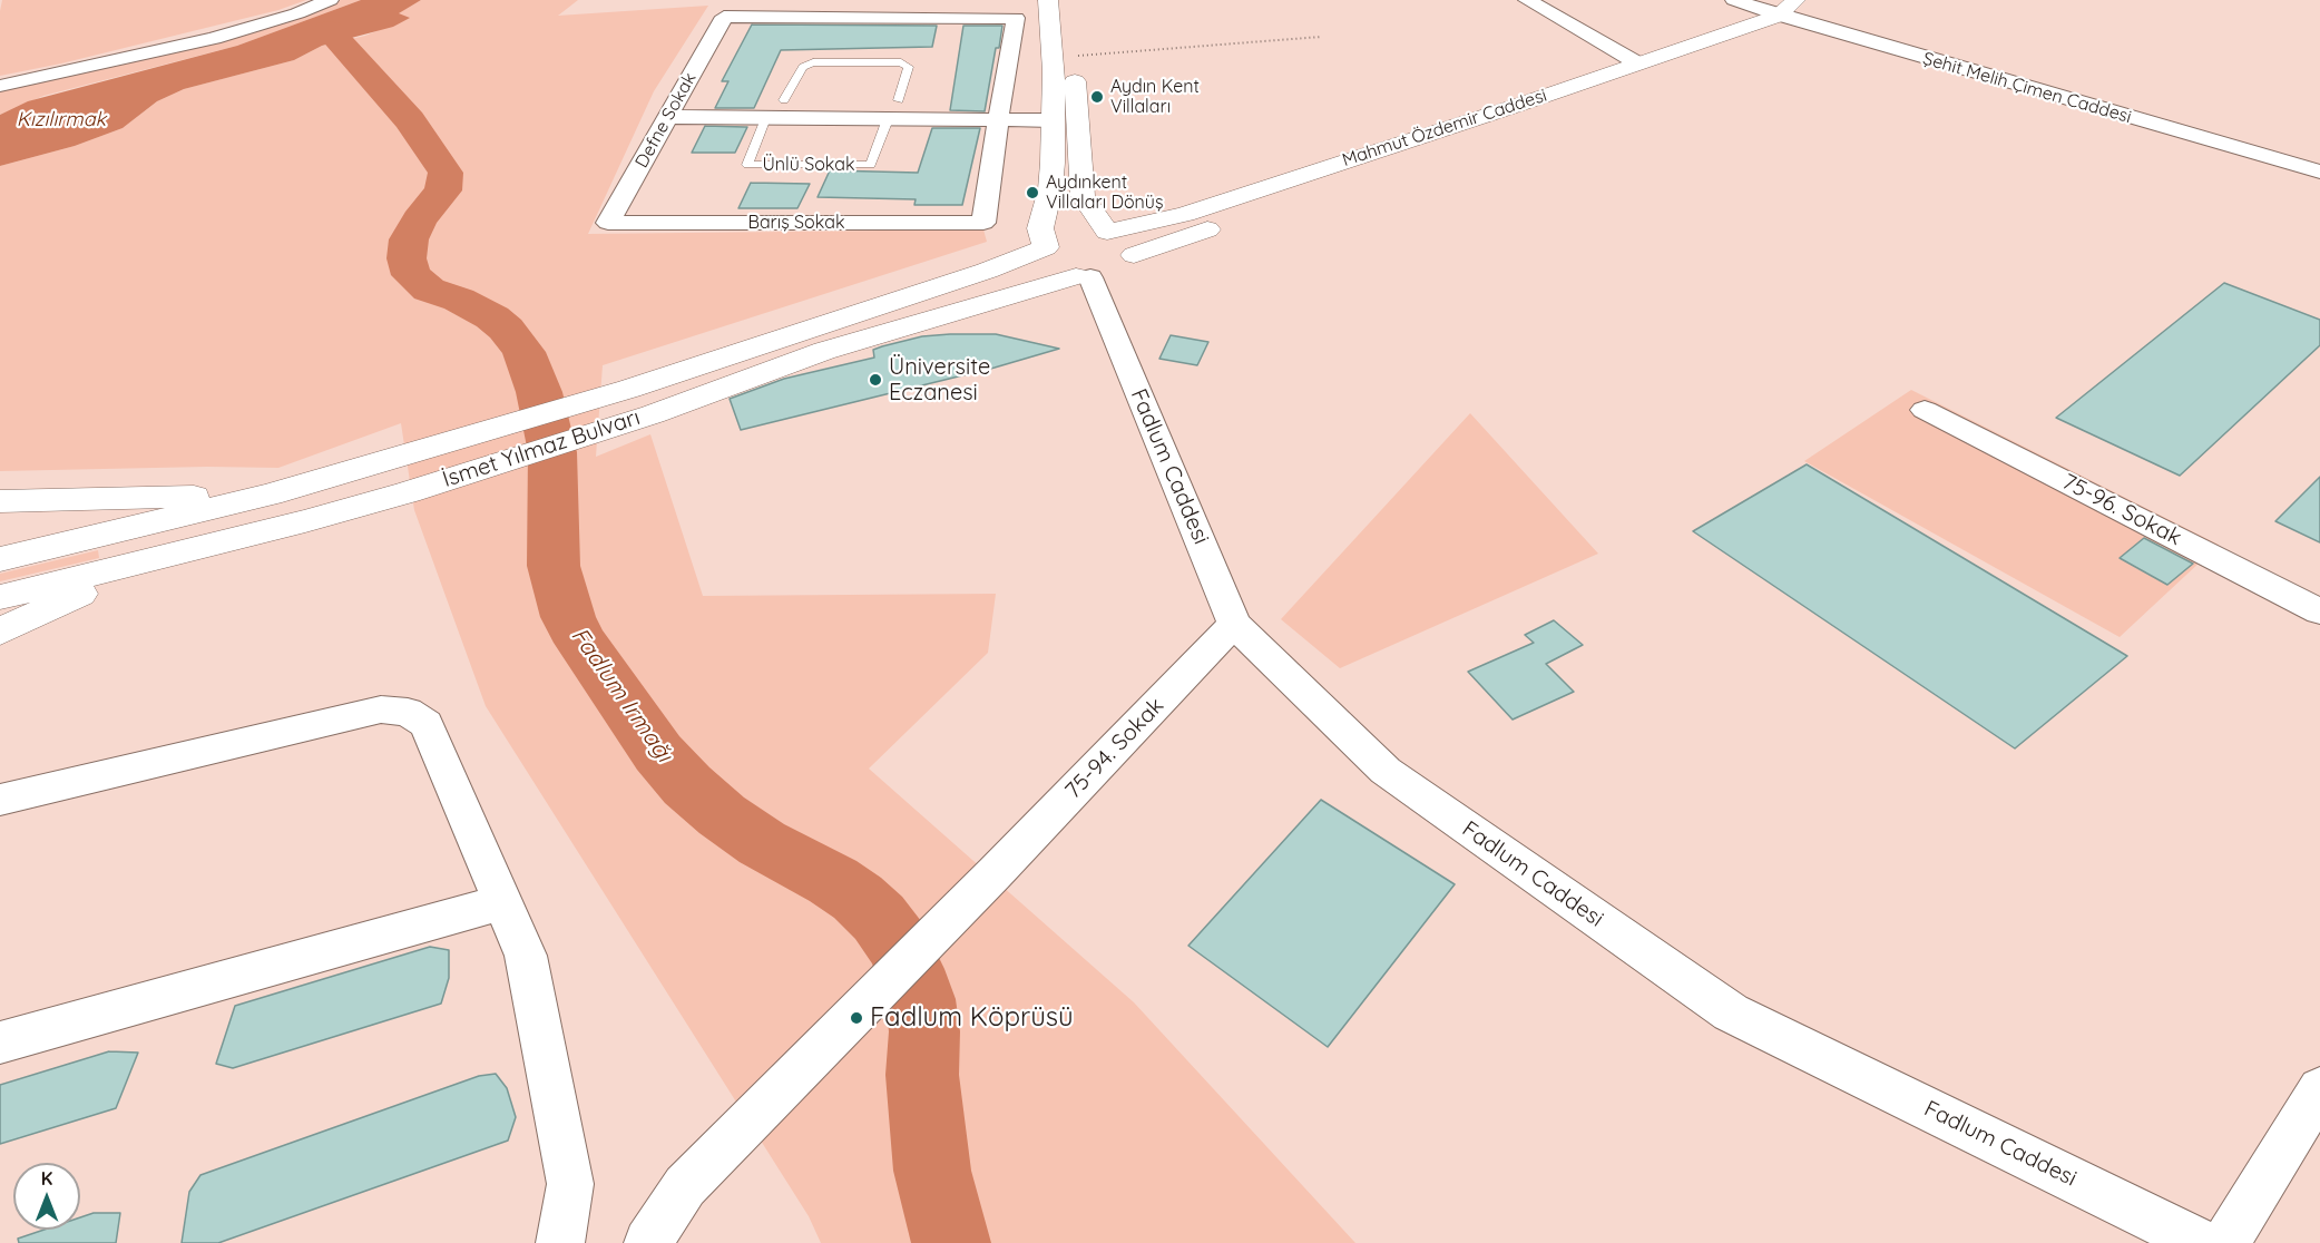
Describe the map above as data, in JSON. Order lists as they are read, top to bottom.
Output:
{
  "streets": {
    "street": [
      "Şehit Melih Çimen Caddesi",
      "Defne Sokak",
      "Mahmut Özdemir Caddesi",
      "Barış Sokak",
      "İsmet Yılmaz Bulvarı",
      "Fadlum Caddesi",
      "75-96. Sokak",
      "75-94. Sokak"
    ],
    "lane": ["Ünlü Sokak"]
  },
  "crossings": [
    ["Şehit Melih Çimen Caddesi", "Mahmut Özdemir Caddesi"],
    ["Defne Sokak", "Barış Sokak"],
    ["Mahmut Özdemir Caddesi", "İsmet Yılmaz Bulvarı"],
    ["İsmet Yılmaz Bulvarı", "Fadlum Caddesi"],
    ["Fadlum Caddesi", "75-94. Sokak"]
  ],
  "water": ["Kızılırmak", "Fadlum Irmağı"],
  "places": [
    "Aydın Kent Villaları",
    "Aydınkent Villaları Dönüş",
    "Üniversite Eczanesi",
    "Fadlum Köprüsü"
  ],
  "north": "top"
}
